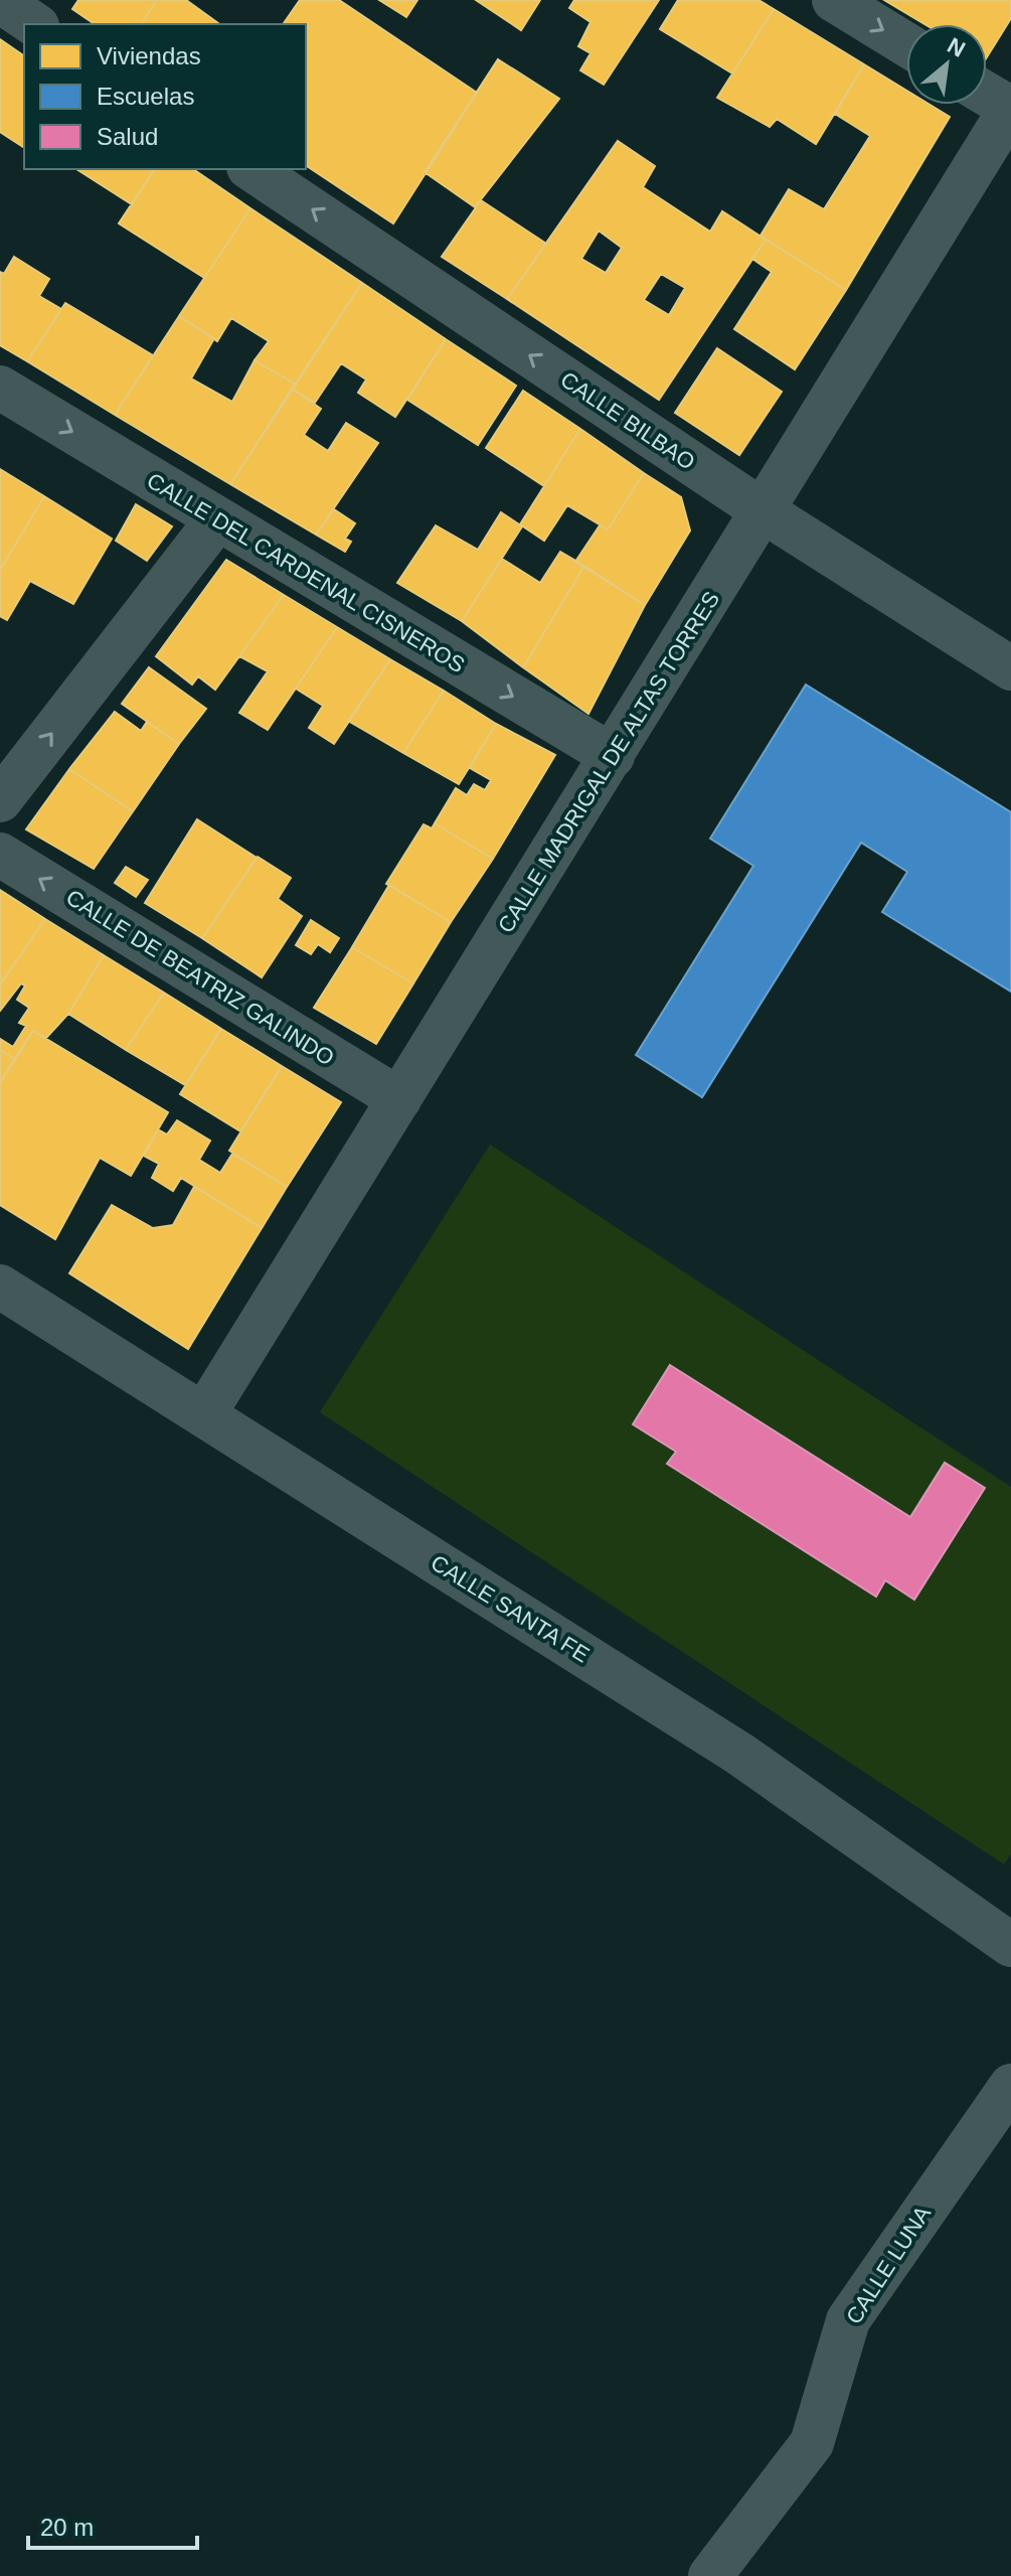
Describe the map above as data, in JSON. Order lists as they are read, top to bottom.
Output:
{
  "streets": {
    "street": [
      "CALLE BILBAO",
      "CALLE DEL CARDENAL CISNEROS",
      "CALLE MADRIGAL DE ALTAS TORRES",
      "CALLE DE BEATRIZ GALINDO",
      "CALLE SANTA FE",
      "CALLE LUNA"
    ]
  },
  "crossings": [
    ["CALLE BILBAO", "CALLE MADRIGAL DE ALTAS TORRES"],
    ["CALLE DEL CARDENAL CISNEROS", "CALLE MADRIGAL DE ALTAS TORRES"],
    ["CALLE MADRIGAL DE ALTAS TORRES", "CALLE DE BEATRIZ GALINDO"],
    ["CALLE MADRIGAL DE ALTAS TORRES", "CALLE SANTA FE"]
  ],
  "one_way": ["CALLE BILBAO", "CALLE DEL CARDENAL CISNEROS", "CALLE DE BEATRIZ GALINDO"],
  "legend": ["Viviendas", "Escuelas", "Salud"],
  "scale_bar": "20 m",
  "north": "top right"
}
